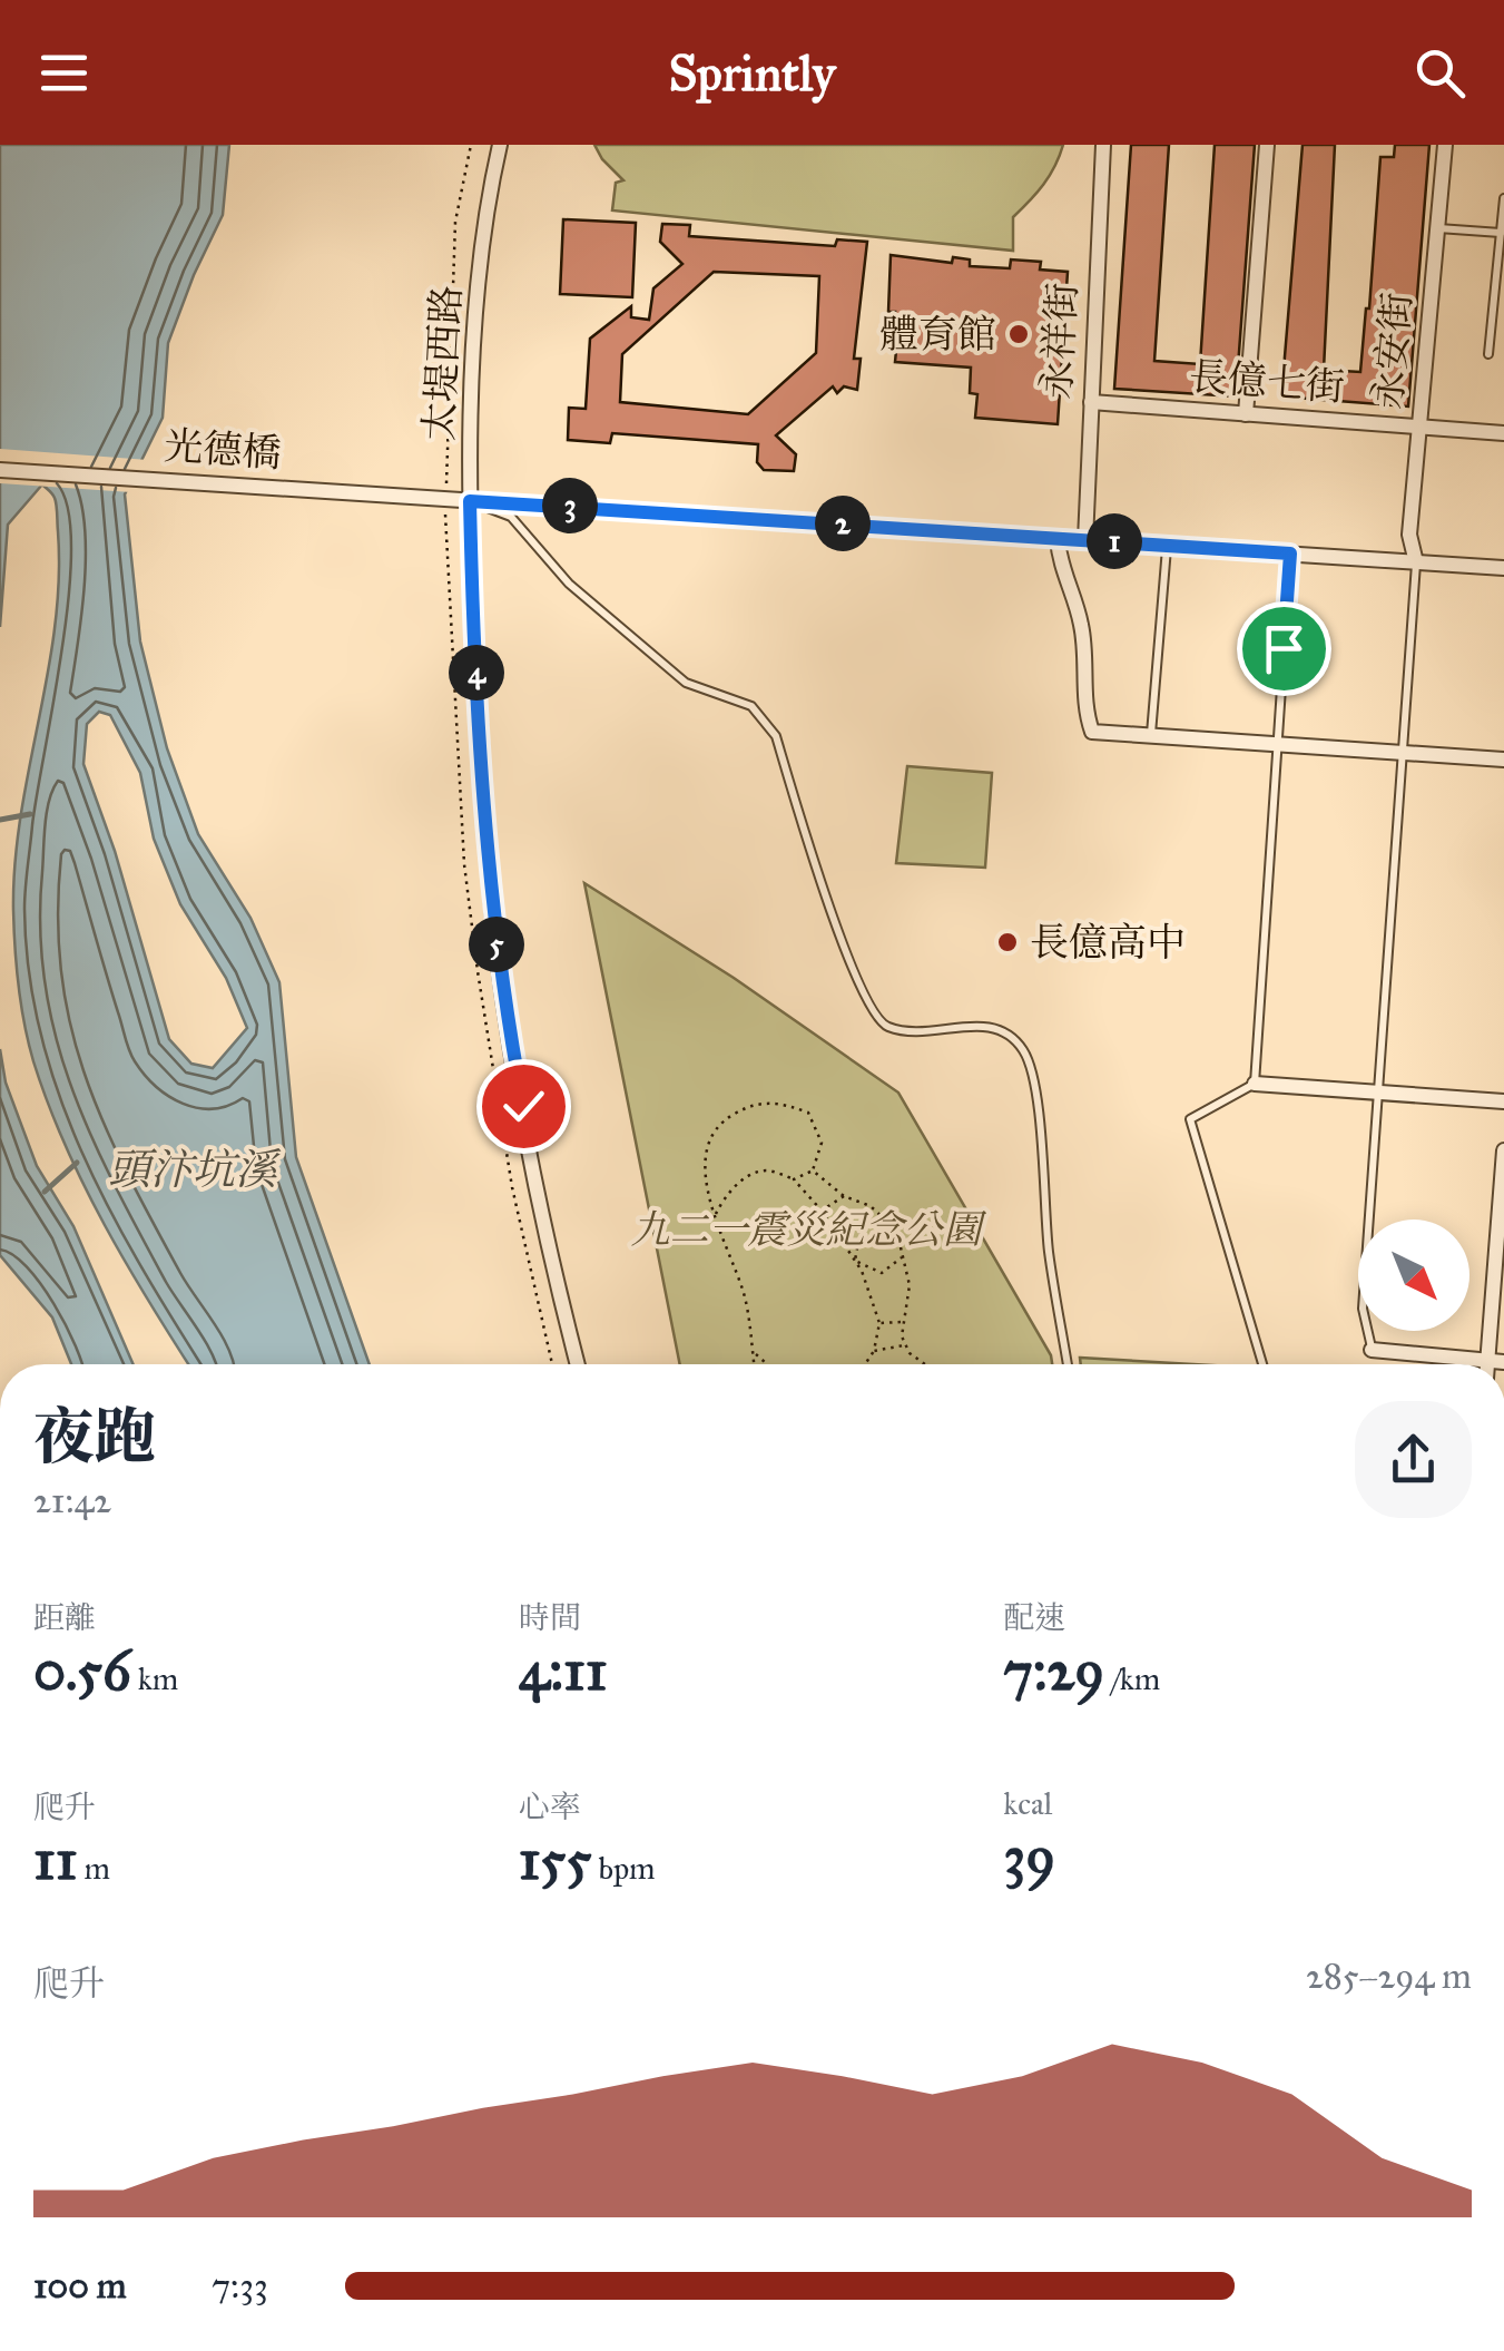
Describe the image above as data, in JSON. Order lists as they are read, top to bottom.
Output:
{
  "streets": {
    "street": [
      "永祥街",
      "永安街",
      "太堤西路",
      "長億七街",
      "光德橋"
    ]
  },
  "crossings": [
    ["永祥街", "長億七街"],
    ["永祥街", "光德橋"],
    ["永安街", "長億七街"],
    ["永安街", "光德橋"],
    ["太堤西路", "光德橋"]
  ],
  "water": ["頭汴坑溪"],
  "parks": ["九二一震災紀念公園"],
  "places": ["體育館", "長億高中"],
  "north": "bottom right",
  "page": {
    "header": "Sprintly",
    "pins": [
      "3",
      "2",
      "1",
      "4",
      "5"
    ],
    "heading": ["夜跑", "21:42"],
    "stats": [
      ["距離", "0.56 km"],
      ["時間", "4:11"],
      ["配速", "7:29 /km"],
      ["爬升", "11 m"],
      ["心率", "155 bpm"],
      ["kcal", "39"]
    ],
    "chart": ["爬升", "285–294 m"],
    "list": [
      {
        "name": "100 m",
        "note": "7:33"
      }
    ]
  }
}
